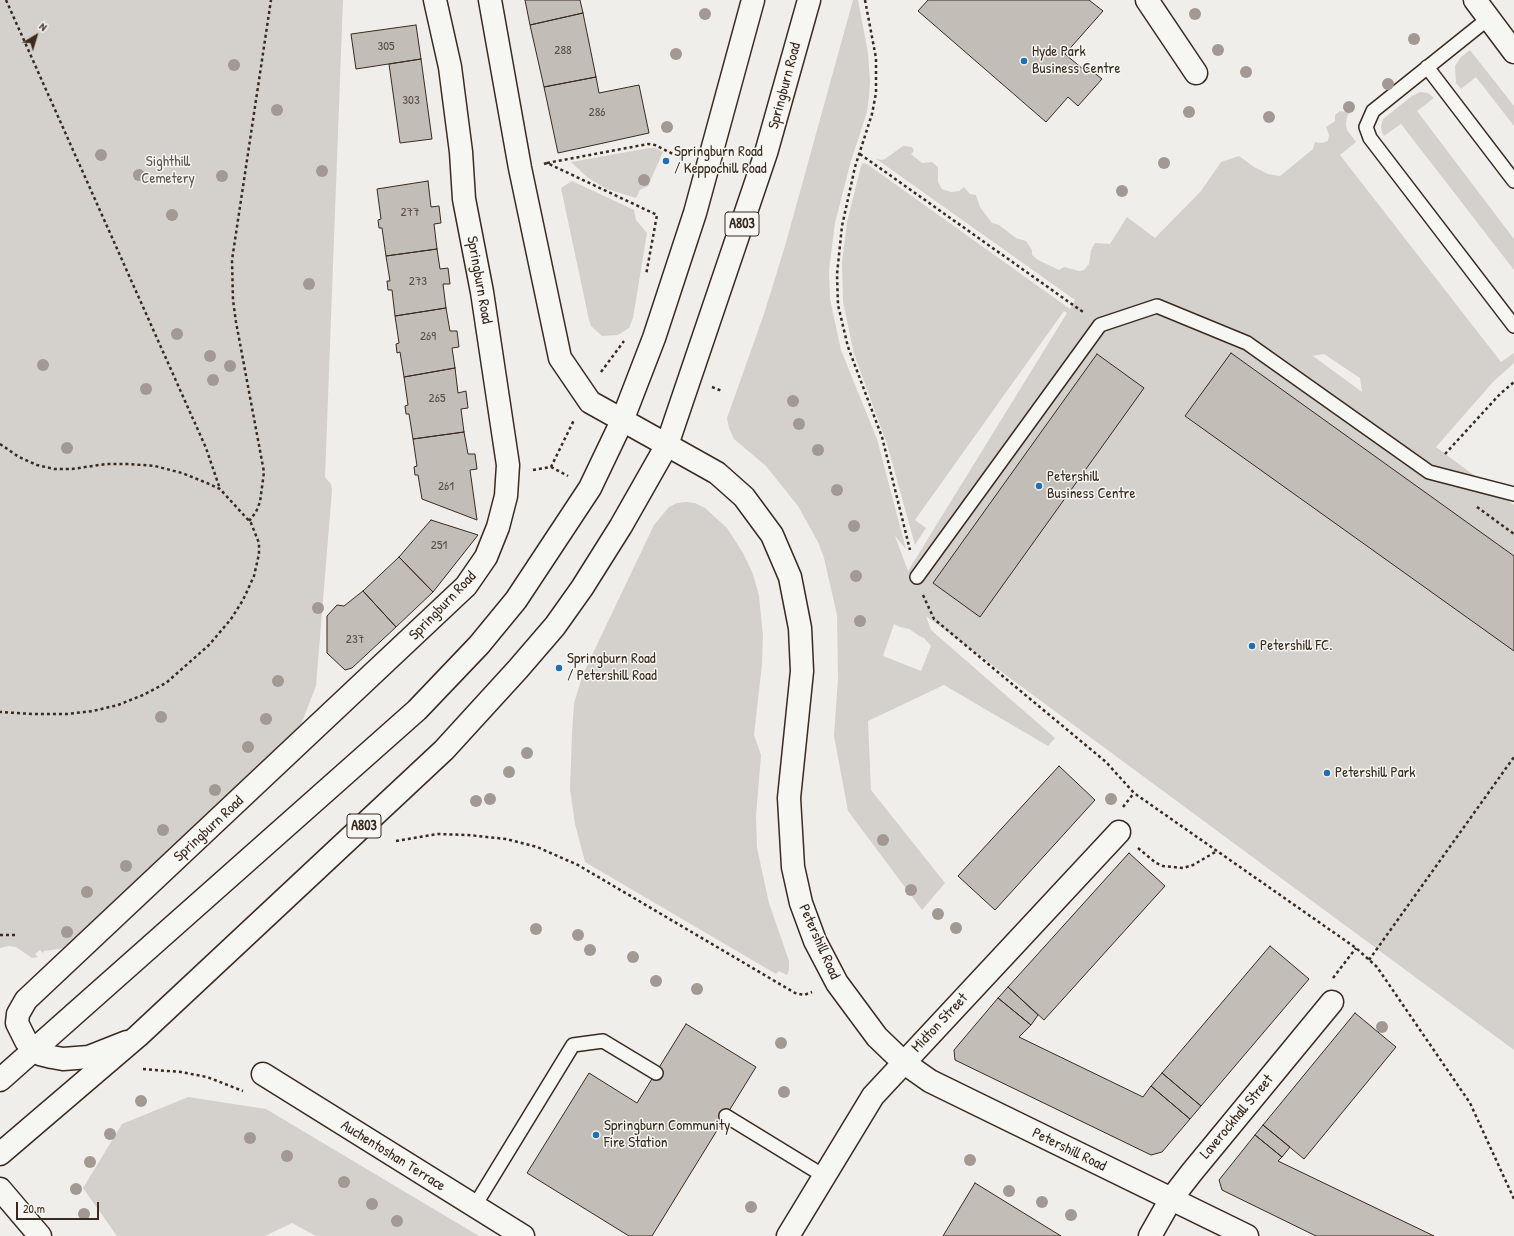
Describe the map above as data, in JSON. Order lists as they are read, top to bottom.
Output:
{
  "streets": {
    "street": [
      "Springburn Road",
      "A803",
      "Petershill Road",
      "Midton Street",
      "Laverockhall Street",
      "Auchentoshan Terrace"
    ]
  },
  "crossings": [
    ["Springburn Road", "Petershill Road"],
    ["Petershill Road", "Midton Street"],
    ["Petershill Road", "Laverockhall Street"]
  ],
  "parks": ["Sighthill Cemetery"],
  "places": [
    "Hyde Park Business Centre",
    "Springburn Road / Keppochill Road",
    "Petershill Business Centre",
    "Petershill FC.",
    "Springburn Road / Petershill Road",
    "Petershill Park",
    "Springburn Community Fire Station"
  ],
  "house_numbers": [
    "305",
    "288",
    "303",
    "286",
    "277",
    "273",
    "269",
    "265",
    "261",
    "251",
    "237"
  ],
  "scale_bar": "20 m",
  "north": "top right"
}
